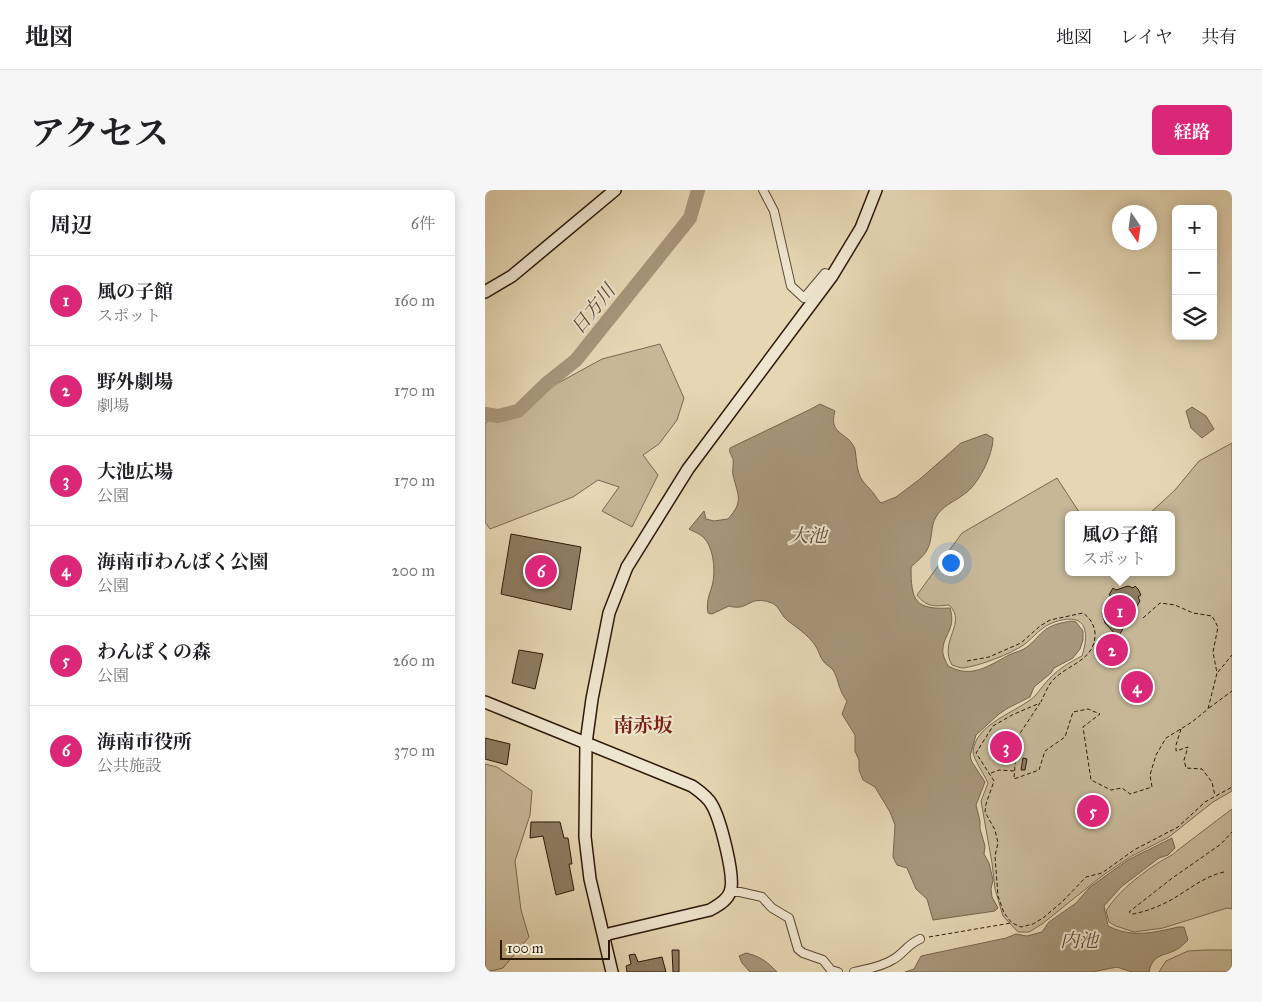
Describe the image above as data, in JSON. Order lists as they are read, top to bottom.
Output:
{
  "districts": ["南赤坂"],
  "water": ["日方川", "大池", "内池"],
  "scale_bar": "100 m",
  "north": "bottom",
  "page": {
    "header": "地図",
    "nav": ["地図", "レイヤ", "共有"],
    "title": "アクセス",
    "buttons": "経路",
    "heading": ["周辺", "6件"],
    "map_buttons": ["+", "−"],
    "list": [
      {
        "mark": "1",
        "name": "風の子館",
        "note": "スポット",
        "value": "160 m"
      },
      {
        "mark": "2",
        "name": "野外劇場",
        "note": "劇場",
        "value": "170 m"
      },
      {
        "mark": "3",
        "name": "大池広場",
        "note": "公園",
        "value": "170 m"
      },
      {
        "mark": "4",
        "name": "海南市わんぱく公園",
        "note": "公園",
        "value": "200 m"
      },
      {
        "mark": "5",
        "name": "わんぱくの森",
        "note": "公園",
        "value": "260 m"
      },
      {
        "mark": "6",
        "name": "海南市役所",
        "note": "公共施設",
        "value": "370 m"
      }
    ],
    "popup": ["風の子館", "スポット"],
    "pins": [
      "6",
      "1",
      "2",
      "4",
      "3",
      "5"
    ],
    "scale": "100 m"
  }
}
